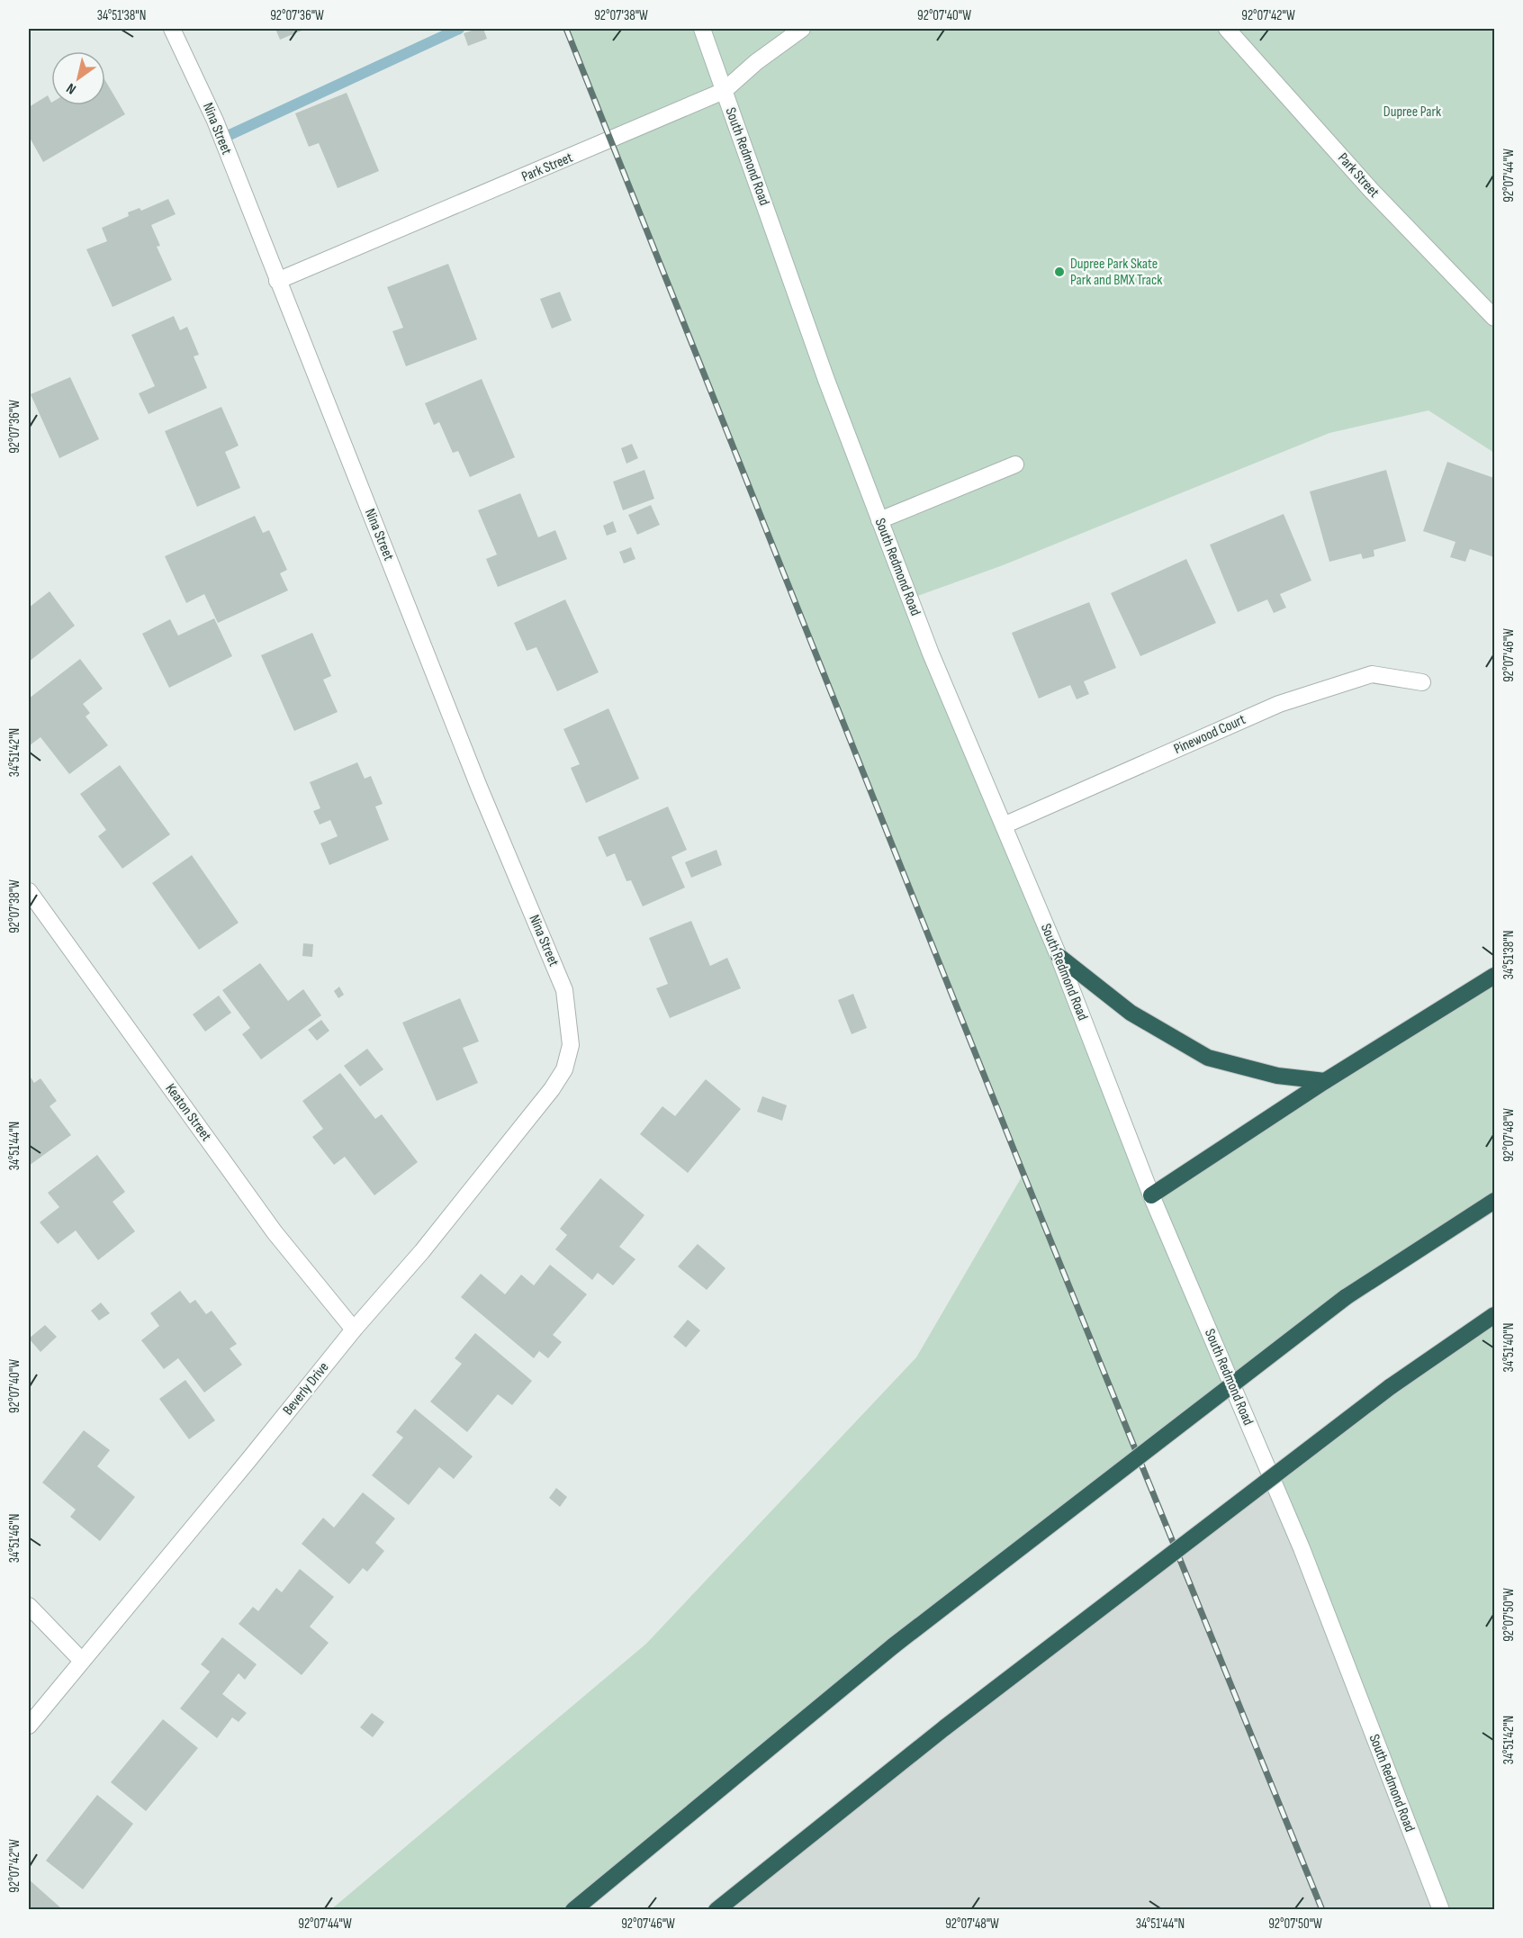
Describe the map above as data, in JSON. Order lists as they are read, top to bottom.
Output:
{
  "streets": {
    "street": [
      "Nina Street",
      "South Redmond Road",
      "Park Street",
      "Pinewood Court",
      "Keaton Street",
      "Beverly Drive"
    ]
  },
  "crossings": [
    ["Nina Street", "Park Street"],
    ["Nina Street", "Beverly Drive"],
    ["South Redmond Road", "Park Street"],
    ["South Redmond Road", "Pinewood Court"],
    ["Keaton Street", "Beverly Drive"]
  ],
  "parks": ["Dupree Park"],
  "places": ["Dupree Park Skate Park and BMX Track"],
  "north": "bottom left",
  "coordinates": [
    "34°51'38\"N",
    "92°07'36\"W",
    "92°07'38\"W",
    "92°07'40\"W",
    "92°07'42\"W",
    "92°07'44\"W",
    "92°07'46\"W",
    "34°51'42\"N",
    "92°07'48\"W",
    "34°51'44\"N",
    "34°51'40\"N",
    "34°51'46\"N",
    "92°07'50\"W"
  ]
}
